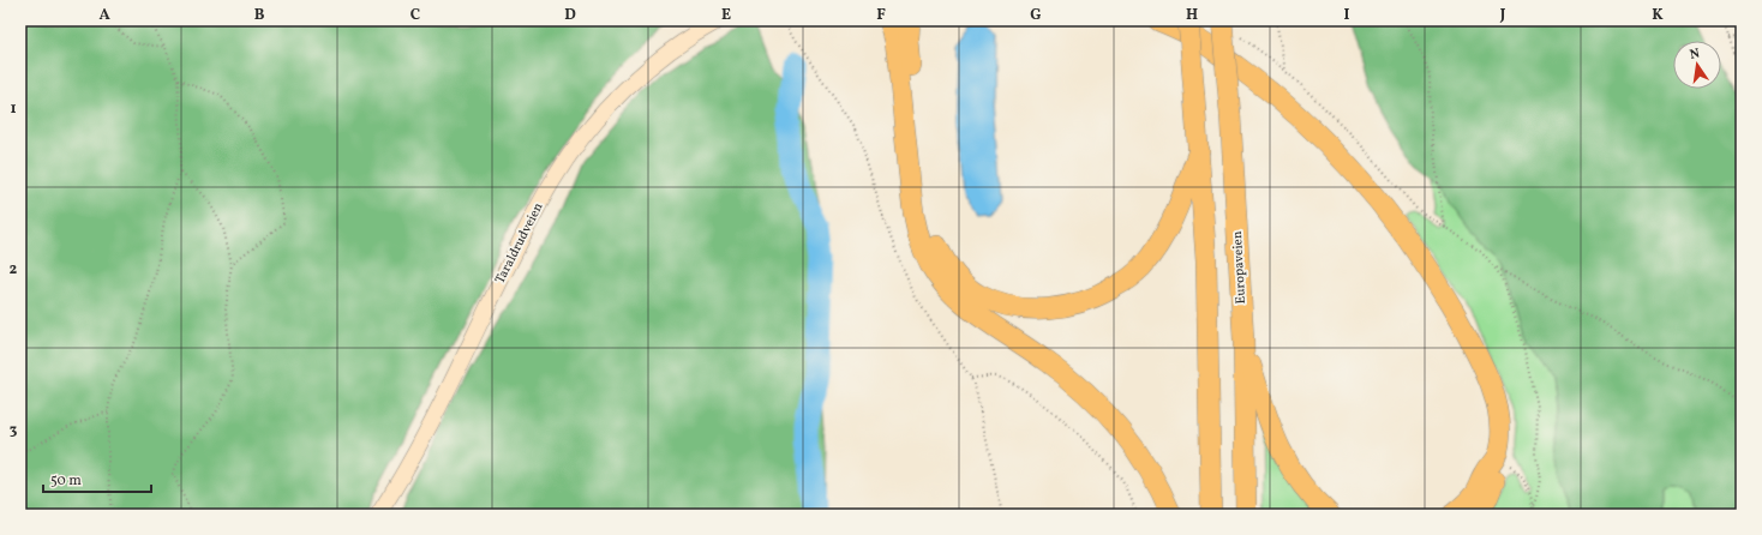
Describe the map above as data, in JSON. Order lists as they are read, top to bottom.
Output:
{
  "streets": {
    "highway": ["Europaveien"],
    "main road": ["Taraldrudveien"]
  },
  "scale_bar": "50 m",
  "north": "top",
  "grid": {
    "columns": [
      "A",
      "B",
      "C",
      "D",
      "E",
      "F",
      "G",
      "H",
      "I",
      "J",
      "K"
    ],
    "rows": ["1", "2", "3"]
  }
}
